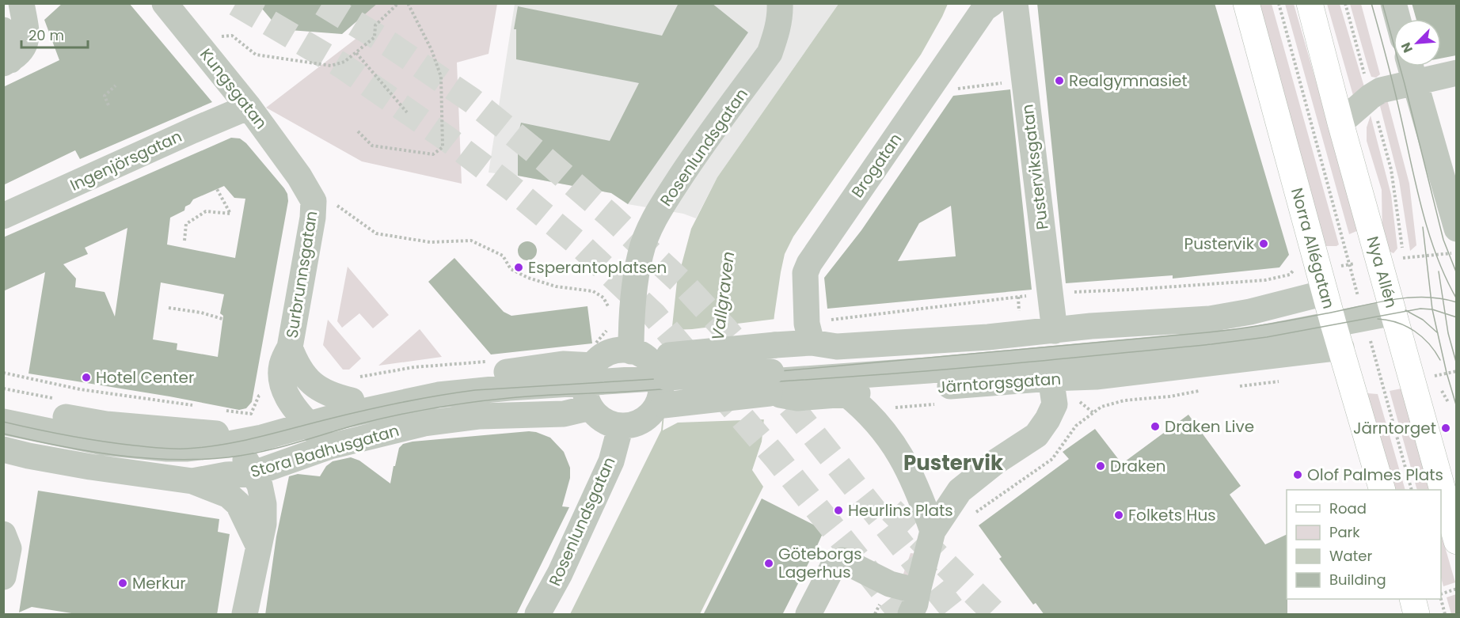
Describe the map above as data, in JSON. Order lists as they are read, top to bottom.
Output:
{
  "streets": {
    "main road": ["Norra Allégatan", "Nya Allén"],
    "street": [
      "Kungsgatan",
      "Rosenlundsgatan",
      "Ingenjörsgatan",
      "Brogatan",
      "Pusterviksgatan",
      "Surbrunnsgatan",
      "Järntorgsgatan",
      "Stora Badhusgatan"
    ]
  },
  "crossings": [
    ["Kungsgatan", "Ingenjörsgatan"],
    ["Kungsgatan", "Surbrunnsgatan"],
    ["Rosenlundsgatan", "Järntorgsgatan"],
    ["Brogatan", "Järntorgsgatan"],
    ["Pusterviksgatan", "Järntorgsgatan"],
    ["Norra Allégatan", "Järntorgsgatan"],
    ["Surbrunnsgatan", "Stora Badhusgatan"]
  ],
  "districts": ["Pustervik"],
  "water": ["Vallgraven"],
  "places": [
    "Realgymnasiet",
    "Pustervik",
    "Esperantoplatsen",
    "Hotel Center",
    "Draken Live",
    "Järntorget",
    "Draken",
    "Olof Palmes Plats",
    "Heurlins Plats",
    "Folkets Hus",
    "Göteborgs Lagerhus",
    "Merkur"
  ],
  "legend": [
    "Road",
    "Park",
    "Water",
    "Building"
  ],
  "scale_bar": "20 m",
  "north": "bottom left"
}
